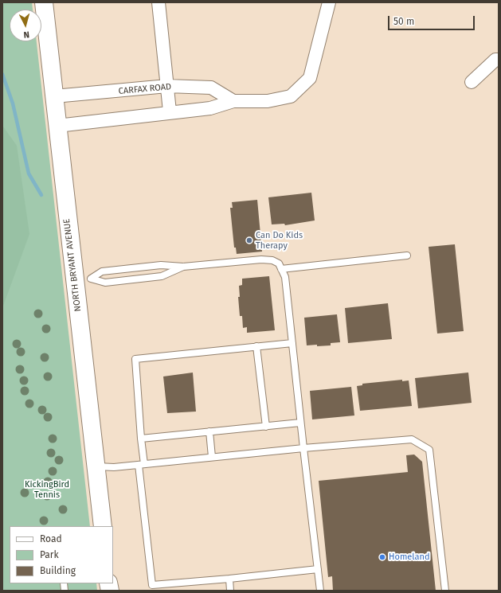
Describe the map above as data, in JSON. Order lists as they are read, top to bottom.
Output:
{
  "streets": {
    "main road": ["NORTH BRYANT AVENUE"],
    "street": ["CARFAX ROAD"]
  },
  "crossings": [
    ["CARFAX ROAD", "NORTH BRYANT AVENUE"]
  ],
  "parks": ["KickingBird Tennis"],
  "places": ["Can Do Kids Therapy", "Homeland"],
  "legend": ["Road", "Park", "Building"],
  "scale_bar": "50 m",
  "north": "bottom"
}
